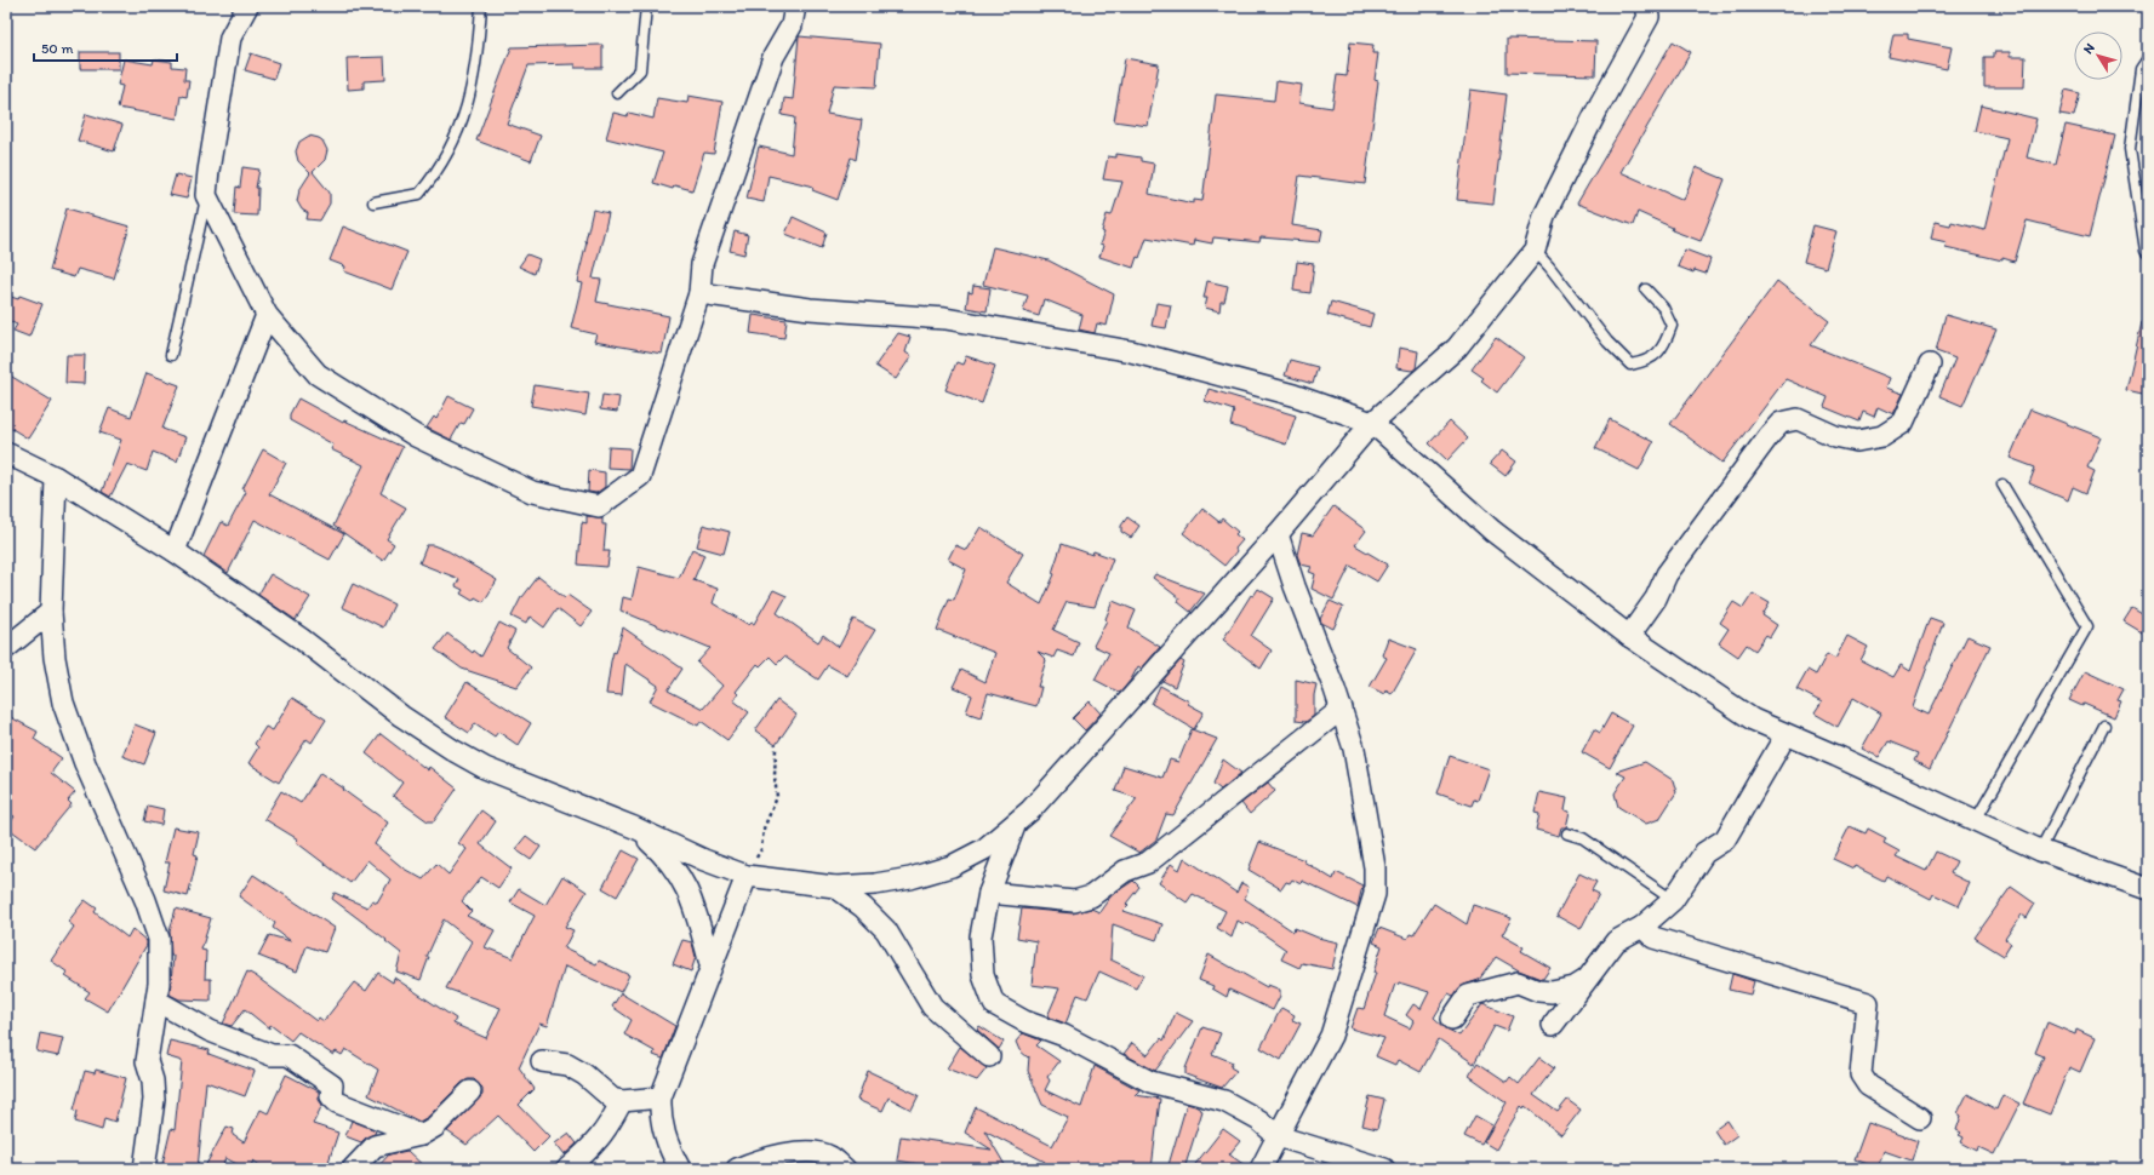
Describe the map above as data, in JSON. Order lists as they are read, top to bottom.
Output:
{
  "scale_bar": "50 m",
  "north": "top left"
}
